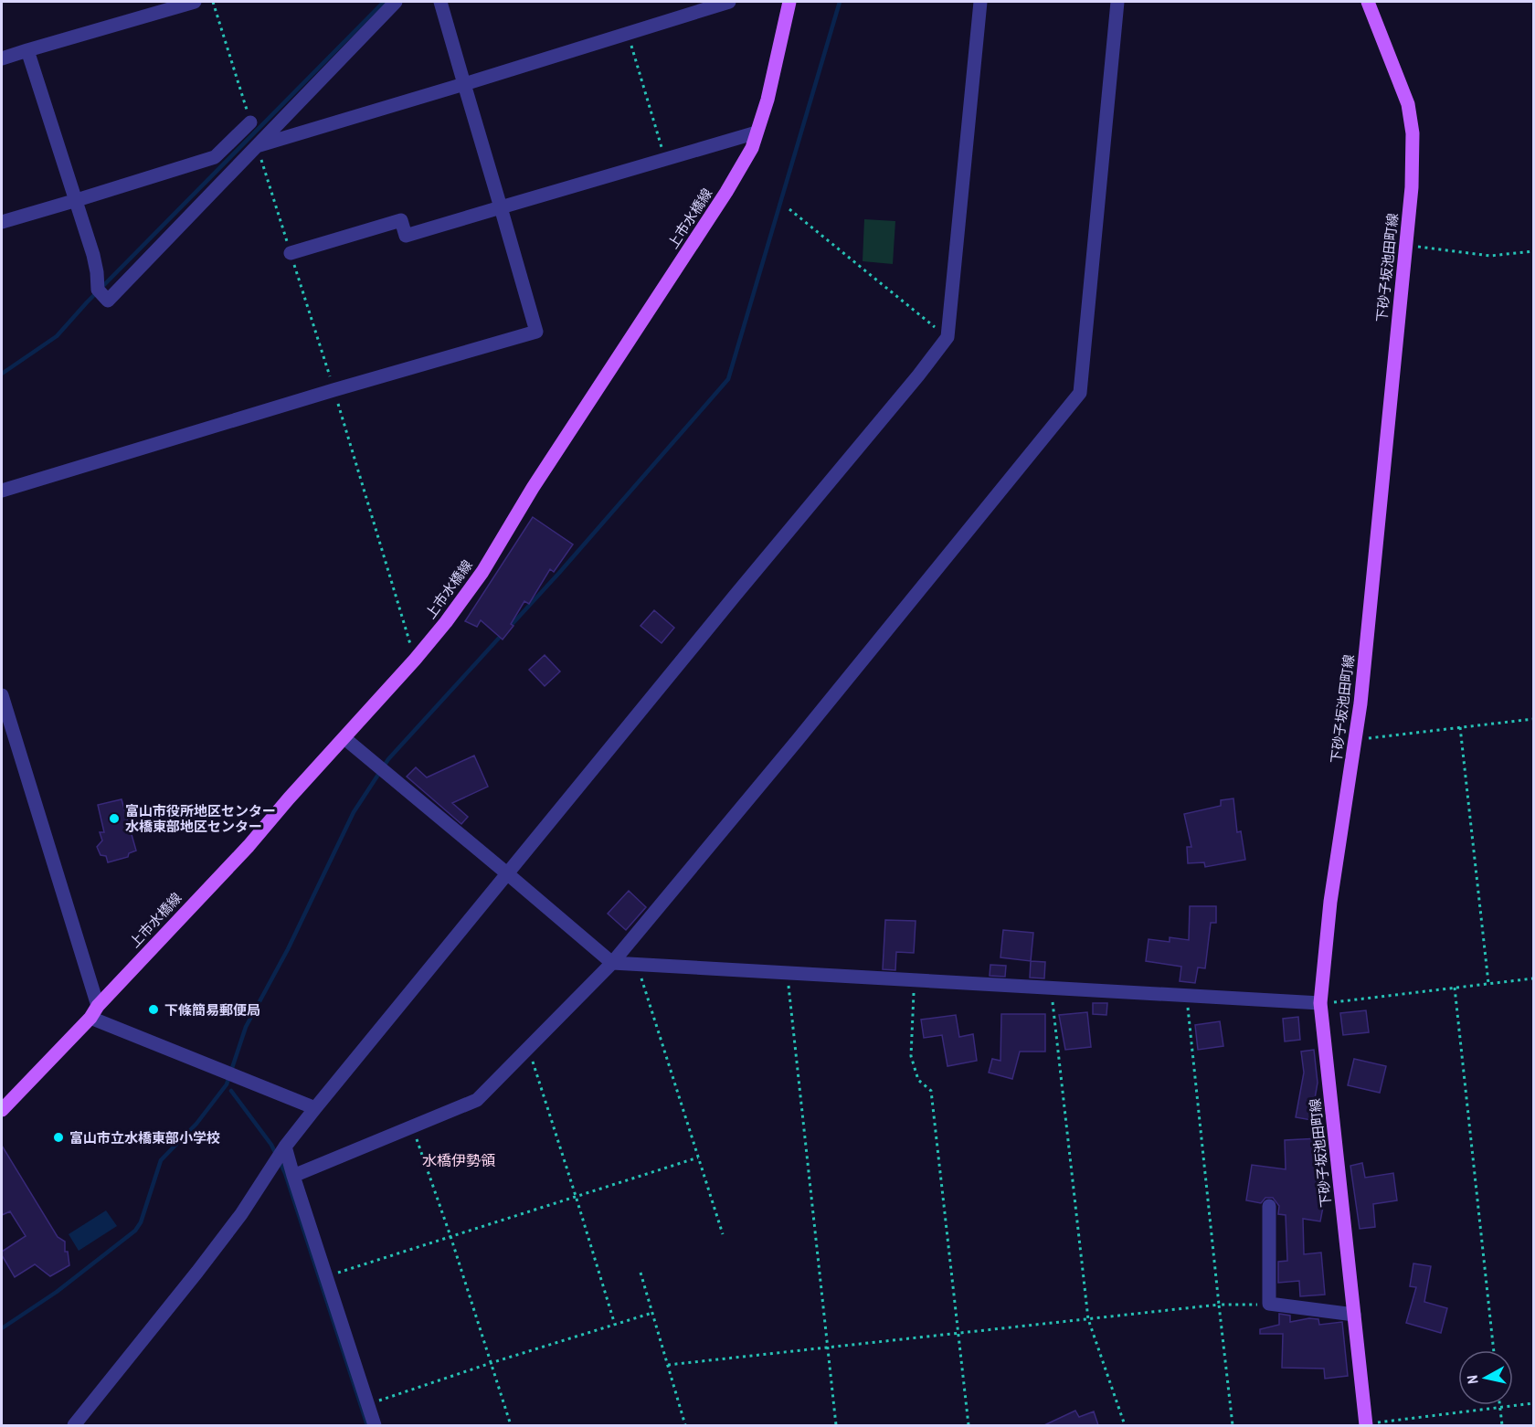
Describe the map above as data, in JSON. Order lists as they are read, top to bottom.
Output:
{
  "streets": {
    "main road": ["上市水橋線", "下砂子坂池田町線"]
  },
  "districts": ["水橋伊勢領"],
  "places": ["富山市役所地区センター 水橋東部地区センター", "下條簡易郵便局", "富山市立水橋東部小学校"],
  "north": "left"
}
